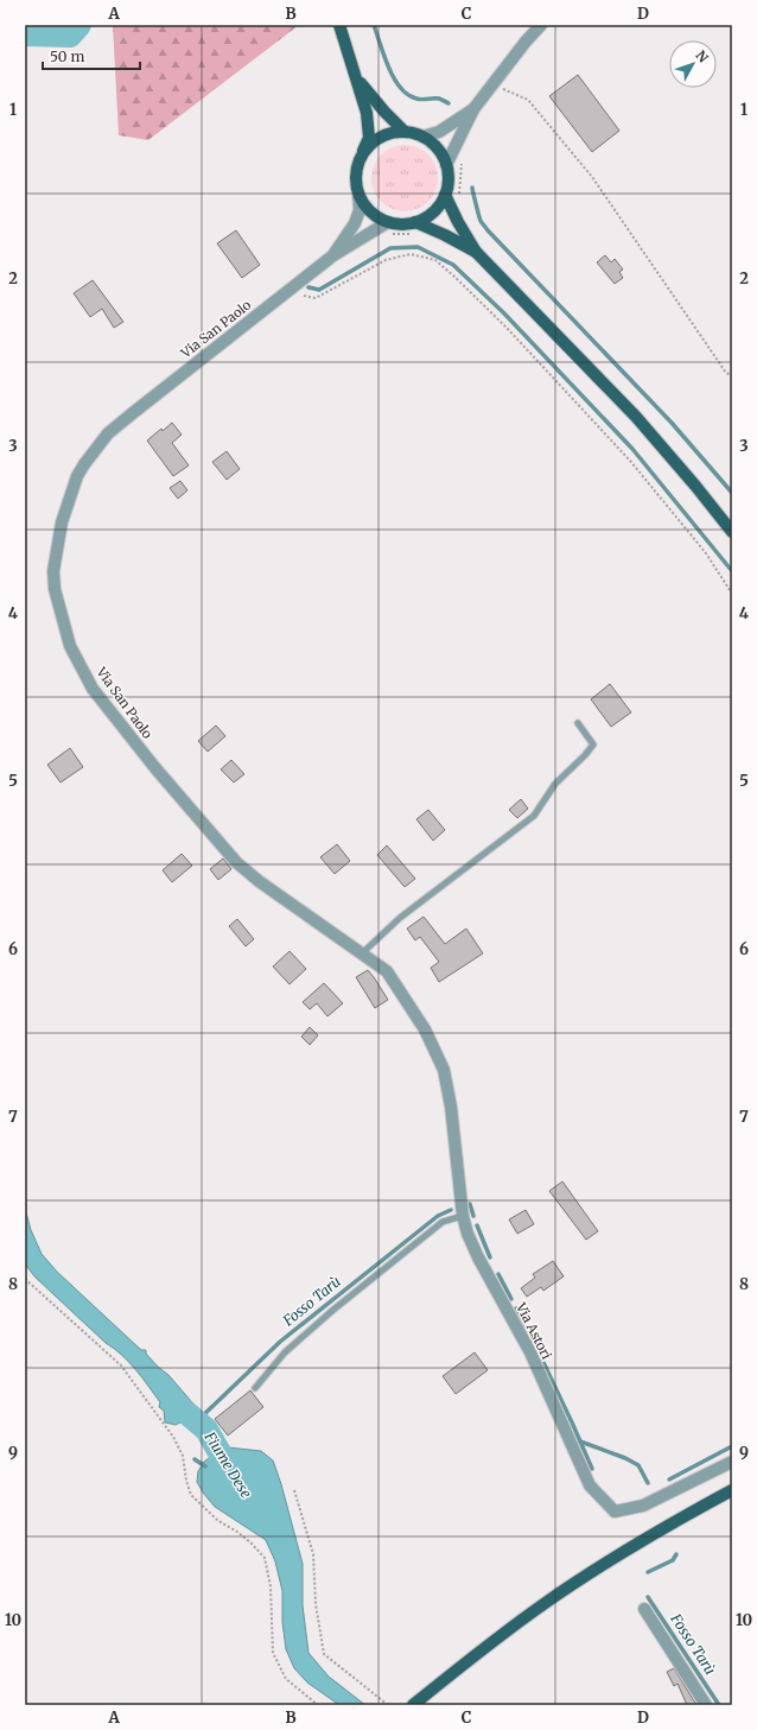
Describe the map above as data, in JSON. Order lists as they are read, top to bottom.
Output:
{
  "streets": {
    "street": ["Via San Paolo", "Via Astori"]
  },
  "crossings": [
    ["Via San Paolo", "Via Astori"]
  ],
  "water": ["Fosso Tarù", "Fiume Dese"],
  "scale_bar": "50 m",
  "north": "top right",
  "grid": {
    "columns": [
      "A",
      "B",
      "C",
      "D"
    ],
    "rows": [
      "1",
      "2",
      "3",
      "4",
      "5",
      "6",
      "7",
      "8",
      "9",
      "10"
    ]
  }
}
